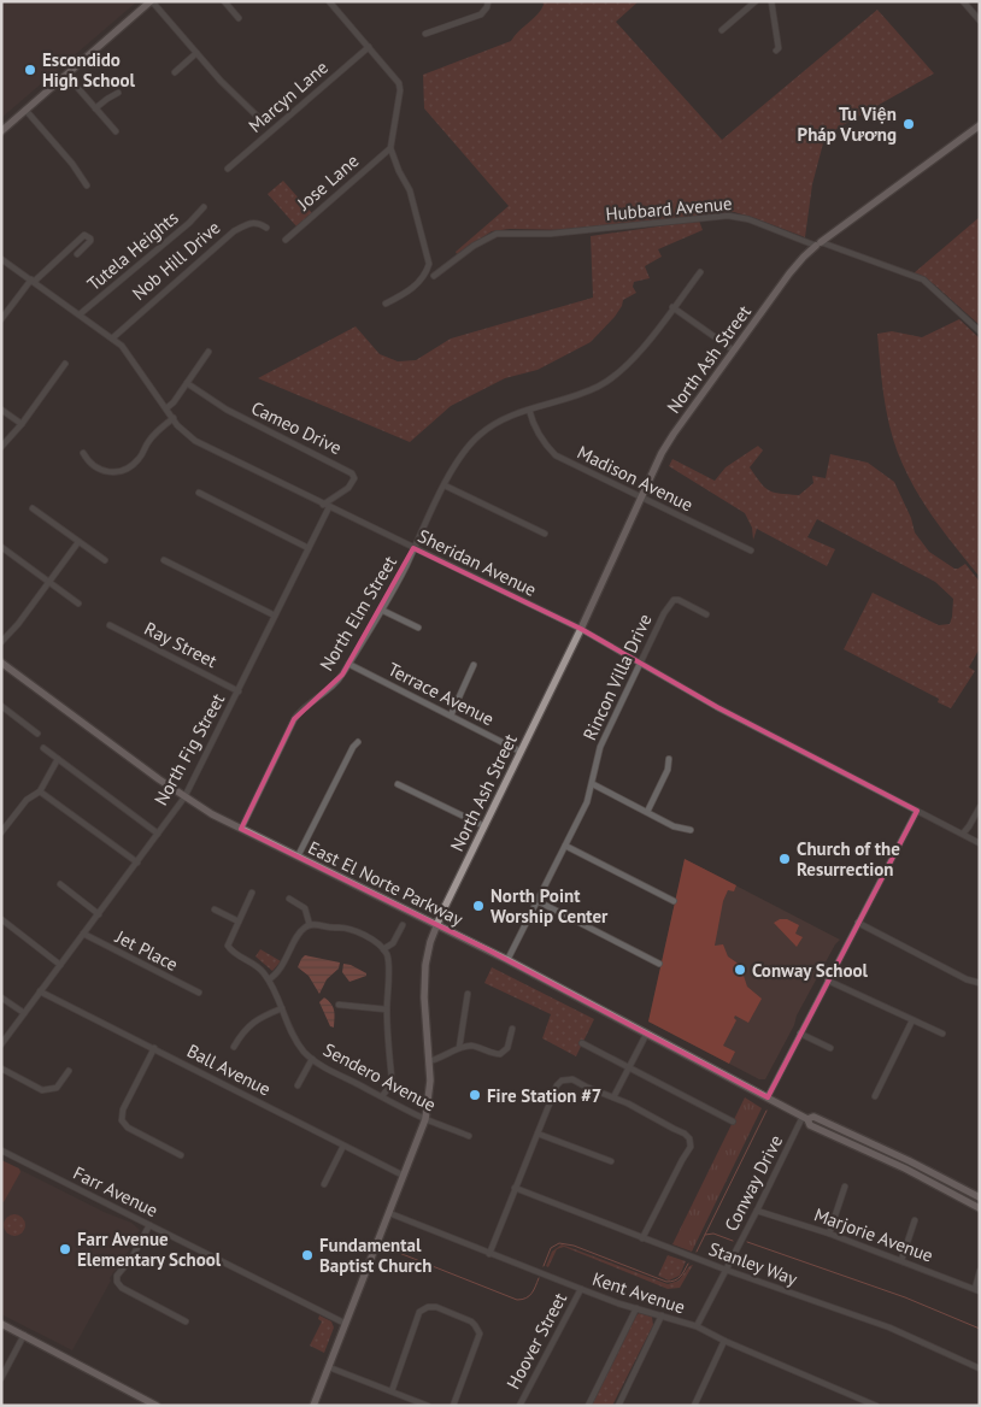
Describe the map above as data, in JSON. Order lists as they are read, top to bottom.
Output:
{
  "streets": {
    "main road": ["North Ash Street", "East El Norte Parkway"],
    "street": [
      "Marcyn Lane",
      "Jose Lane",
      "Hubbard Avenue",
      "Tutela Heights",
      "Nob Hill Drive",
      "Cameo Drive",
      "Madison Avenue",
      "Sheridan Avenue",
      "North Elm Street",
      "Ray Street",
      "Rincon Villa Drive",
      "Terrace Avenue",
      "North Fig Street",
      "Jet Place",
      "Ball Avenue",
      "Sendero Avenue",
      "Conway Drive",
      "Farr Avenue",
      "Marjorie Avenue",
      "Stanley Way",
      "Kent Avenue",
      "Hoover Street"
    ]
  },
  "crossings": [
    ["Hubbard Avenue", "North Ash Street"],
    ["Tutela Heights", "Sheridan Avenue"],
    ["Nob Hill Drive", "Sheridan Avenue"],
    ["North Ash Street", "Madison Avenue"],
    ["North Ash Street", "Sheridan Avenue"],
    ["North Ash Street", "Terrace Avenue"],
    ["North Ash Street", "East El Norte Parkway"],
    ["North Ash Street", "Ball Avenue"],
    ["North Ash Street", "Sendero Avenue"],
    ["North Ash Street", "Farr Avenue"],
    ["North Ash Street", "Kent Avenue"],
    ["Cameo Drive", "Sheridan Avenue"],
    ["Cameo Drive", "North Fig Street"],
    ["Madison Avenue", "North Elm Street"],
    ["Sheridan Avenue", "North Elm Street"],
    ["Sheridan Avenue", "Rincon Villa Drive"],
    ["Sheridan Avenue", "North Fig Street"],
    ["North Elm Street", "Terrace Avenue"],
    ["North Elm Street", "East El Norte Parkway"],
    ["Ray Street", "North Fig Street"],
    ["Rincon Villa Drive", "East El Norte Parkway"],
    ["North Fig Street", "East El Norte Parkway"],
    ["North Fig Street", "Jet Place"],
    ["North Fig Street", "Ball Avenue"],
    ["East El Norte Parkway", "Conway Drive"],
    ["Conway Drive", "Marjorie Avenue"],
    ["Conway Drive", "Stanley Way"],
    ["Conway Drive", "Kent Avenue"],
    ["Kent Avenue", "Hoover Street"]
  ],
  "places": [
    "Escondido High School",
    "Tu Viện Pháp Vương",
    "Church of the Resurrection",
    "North Point Worship Center",
    "Conway School",
    "Fire Station #7",
    "Farr Avenue Elementary School",
    "Fundamental Baptist Church"
  ]
}
